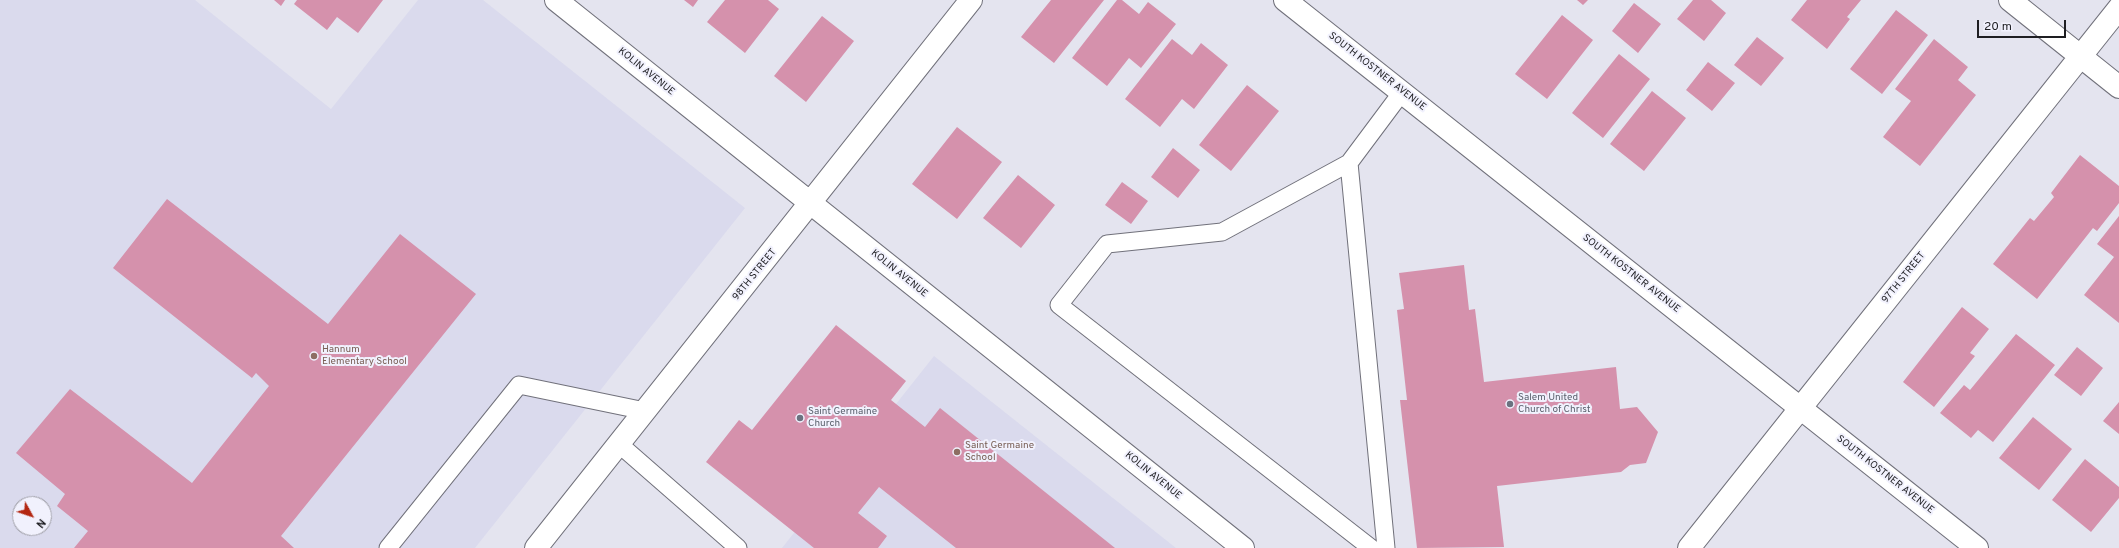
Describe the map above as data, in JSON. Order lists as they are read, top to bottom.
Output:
{
  "streets": {
    "street": [
      "KOLIN AVENUE",
      "SOUTH KOSTNER AVENUE",
      "98TH STREET",
      "97TH STREET"
    ]
  },
  "crossings": [
    ["KOLIN AVENUE", "98TH STREET"],
    ["SOUTH KOSTNER AVENUE", "97TH STREET"]
  ],
  "places": [
    "Hannum Elementary School",
    "Salem United Church of Christ",
    "Saint Germaine Church",
    "Saint Germaine School"
  ],
  "scale_bar": "20 m",
  "north": "bottom right"
}
